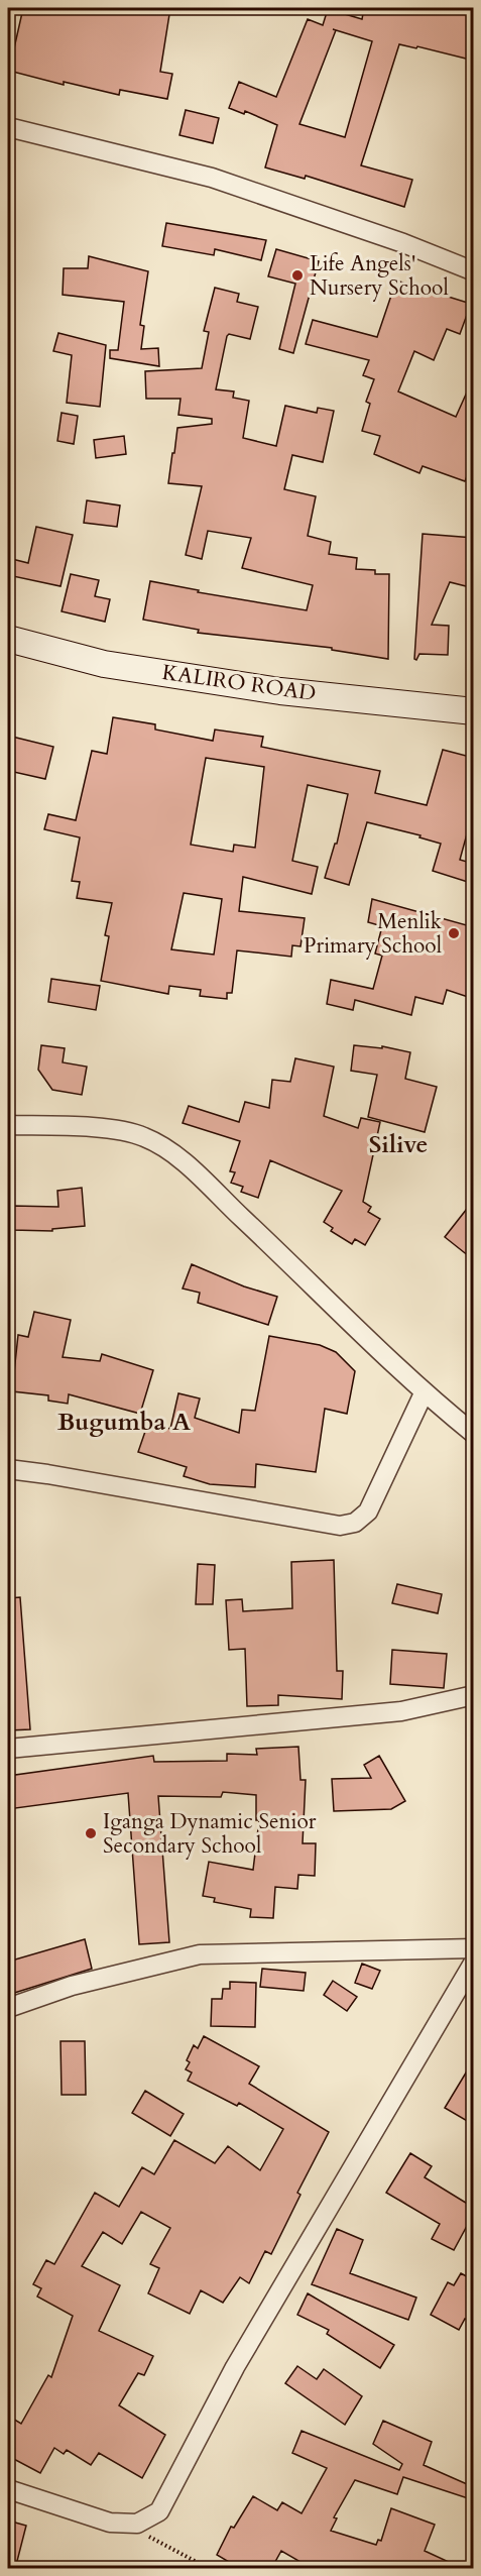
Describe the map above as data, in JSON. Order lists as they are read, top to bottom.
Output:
{
  "streets": {
    "main road": ["KALIRO ROAD"]
  },
  "districts": ["Silive", "Bugumba A"],
  "places": ["Life Angels' Nursery School", "Menlik Primary School", "Iganga Dynamic Senior Secondary School"]
}
